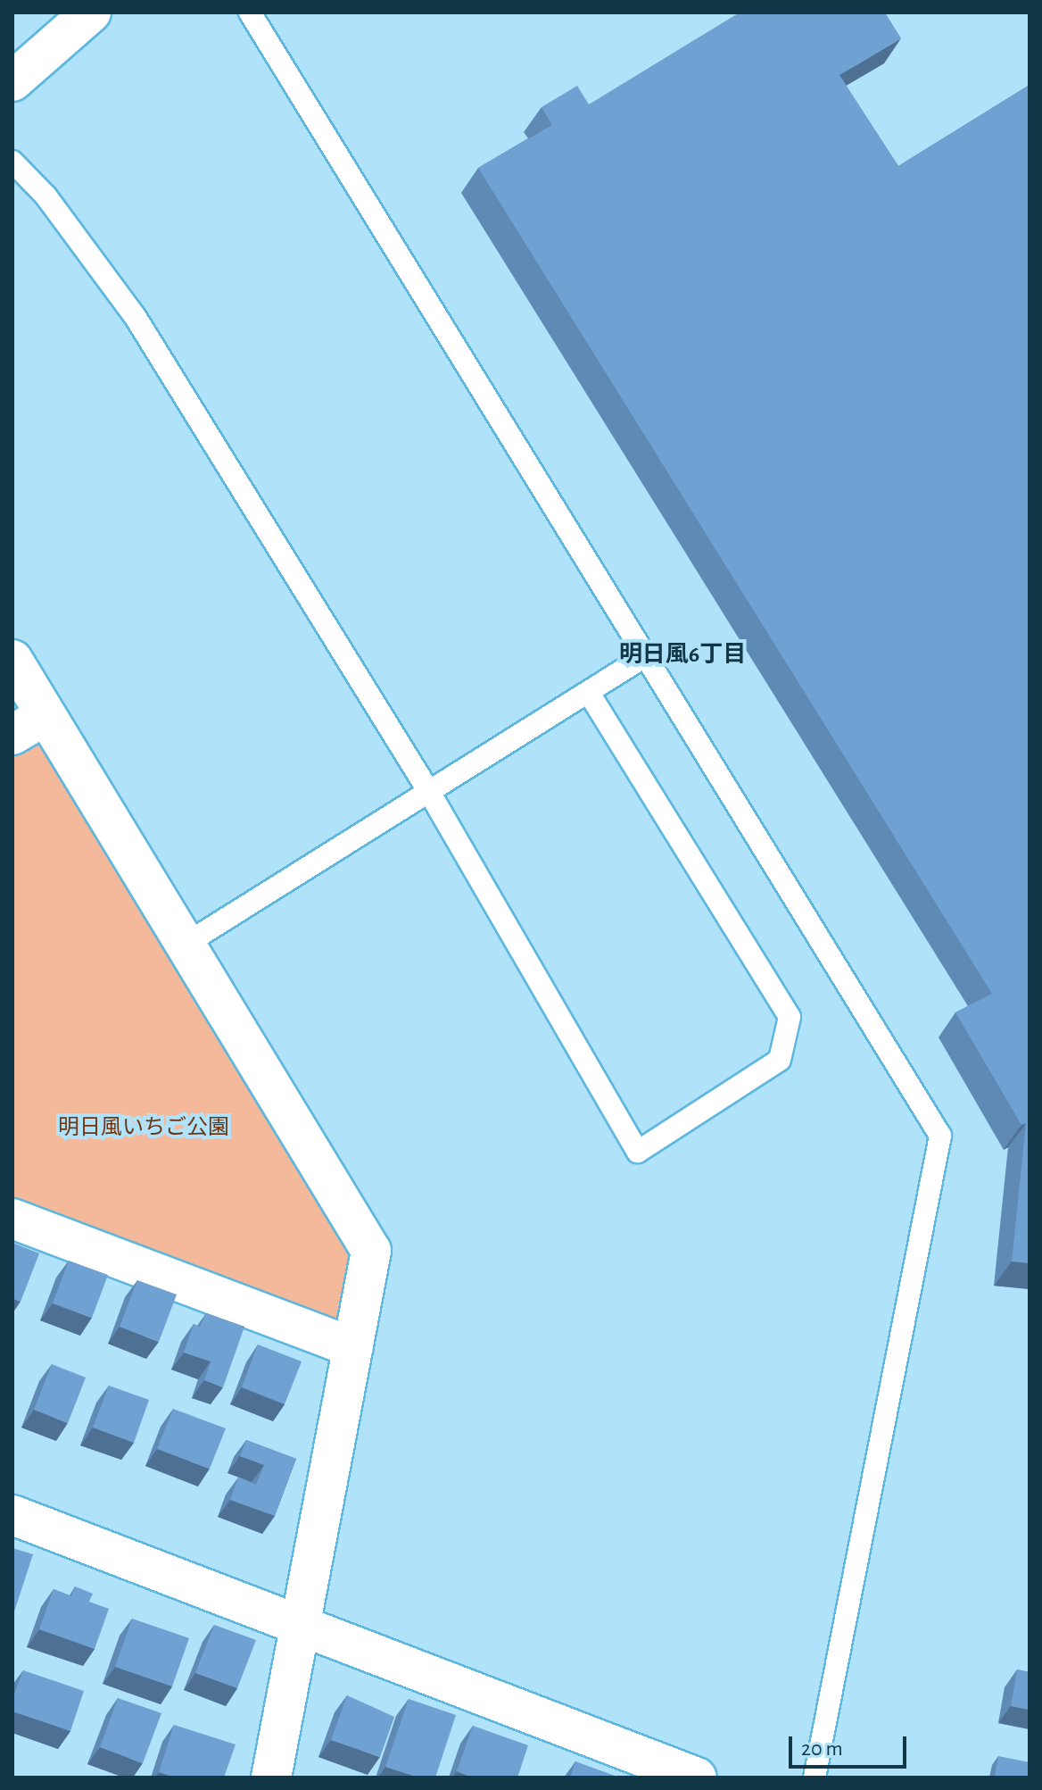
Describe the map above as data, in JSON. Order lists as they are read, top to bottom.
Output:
{
  "districts": ["明日風6丁目"],
  "parks": ["明日風いちご公園"],
  "scale_bar": "20 m"
}
